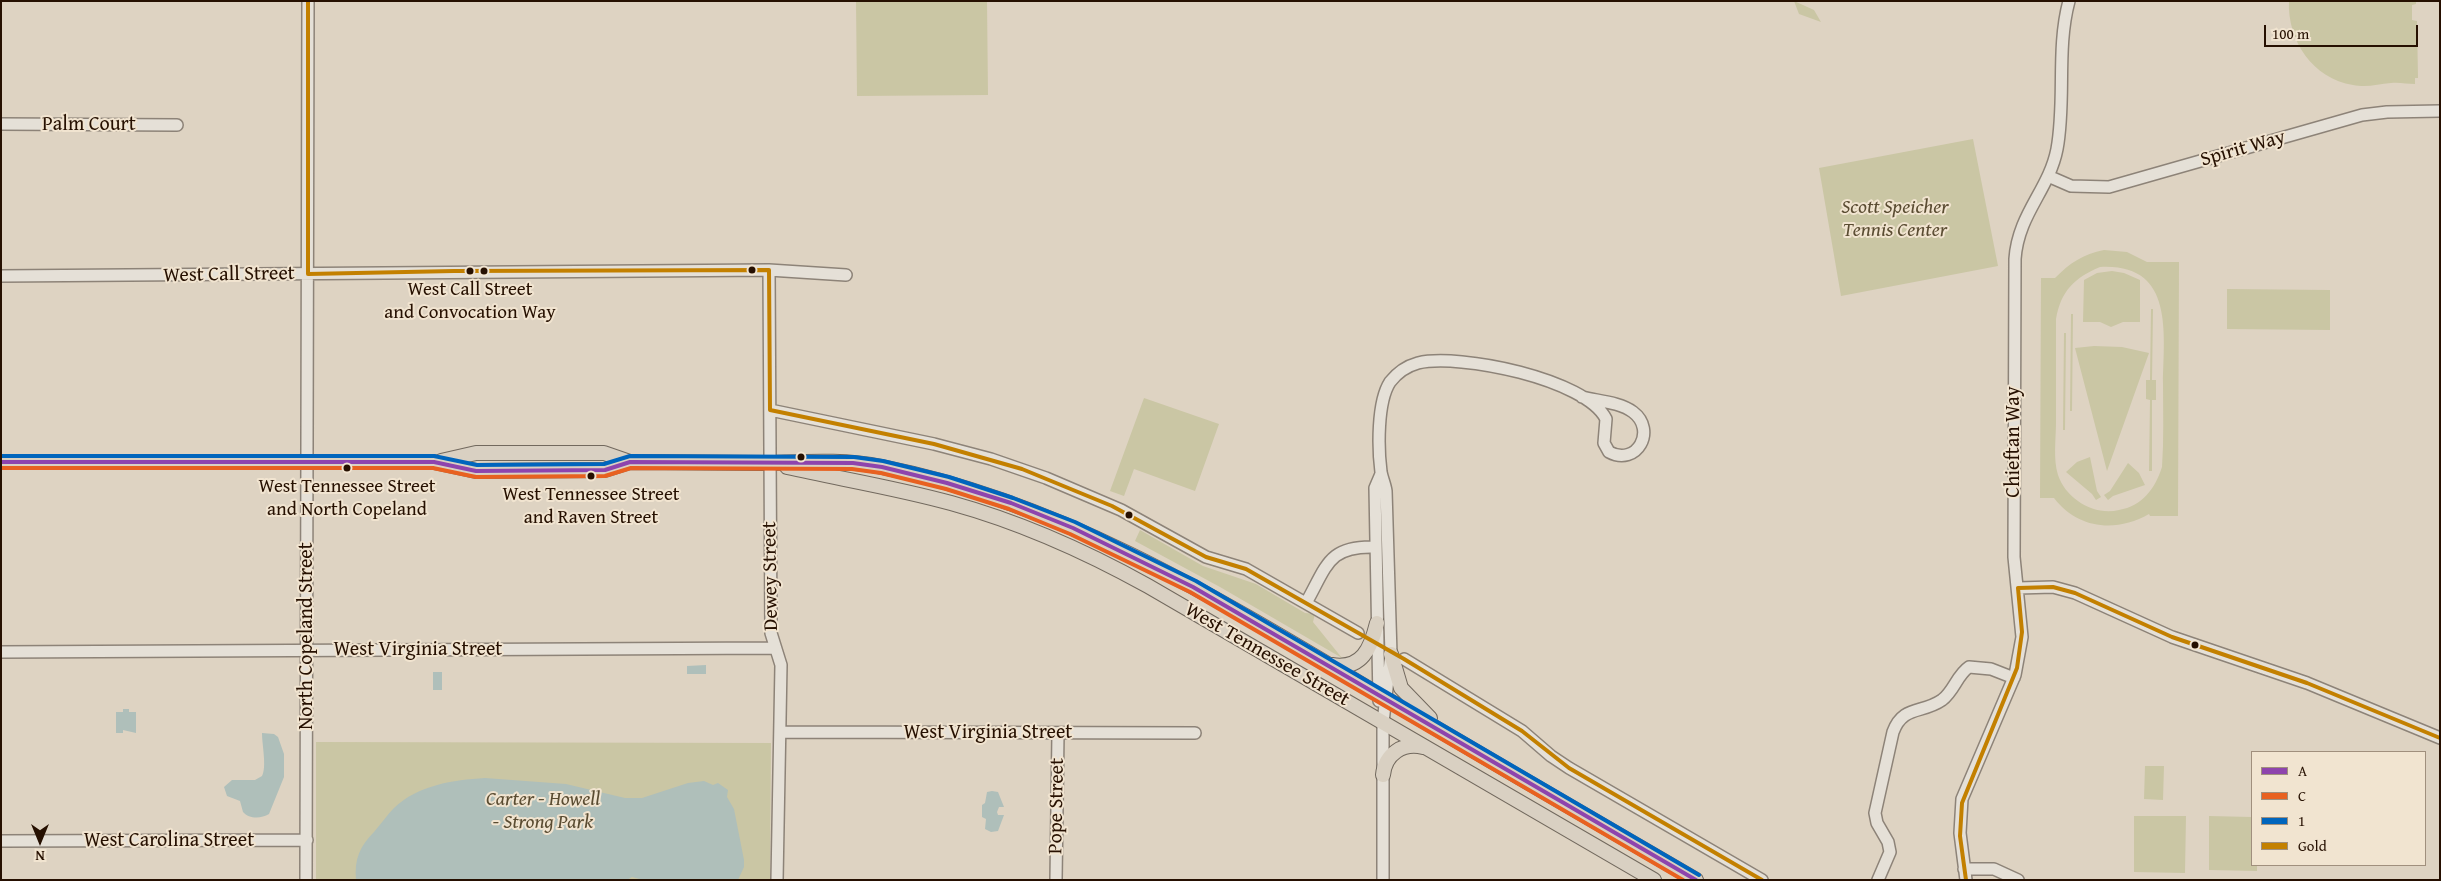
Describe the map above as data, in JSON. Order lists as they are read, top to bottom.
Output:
{
  "streets": {
    "main road": ["West Tennessee Street"],
    "street": [
      "Palm Court",
      "Spirit Way",
      "West Call Street",
      "Chieftan Way",
      "Dewey Street",
      "North Copeland Street",
      "West Virginia Street",
      "Pope Street",
      "West Carolina Street"
    ]
  },
  "crossings": [
    ["Spirit Way", "Chieftan Way"],
    ["West Call Street", "Dewey Street"],
    ["West Call Street", "North Copeland Street"],
    ["Dewey Street", "West Virginia Street"],
    ["Dewey Street", "West Tennessee Street"],
    ["North Copeland Street", "West Virginia Street"],
    ["North Copeland Street", "West Tennessee Street"],
    ["North Copeland Street", "West Carolina Street"],
    ["West Virginia Street", "Pope Street"]
  ],
  "parks": ["Scott Speicher Tennis Center", "Carter - Howell - Strong Park"],
  "places": ["West Call Street and Convocation Way", "West Tennessee Street and North Copeland", "West Tennessee Street and Raven Street"],
  "lines": [
    "transit line Gold",
    "transit line 1",
    "transit line A",
    "transit line C"
  ],
  "legend": [
    "A",
    "C",
    "1",
    "Gold"
  ],
  "scale_bar": "100 m",
  "north": "bottom"
}
